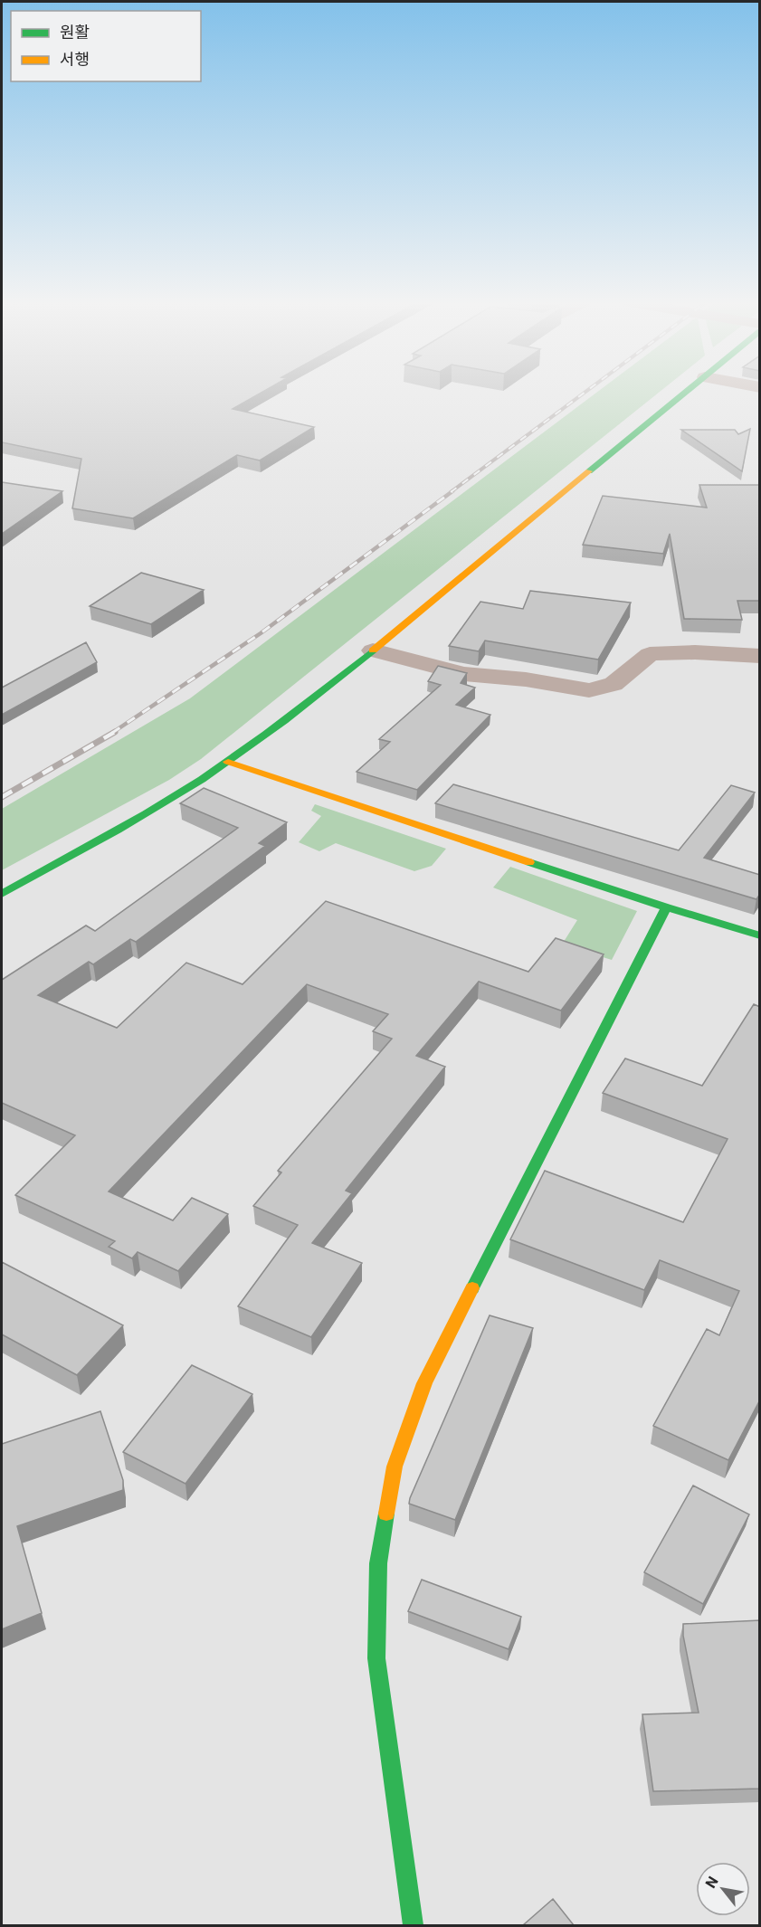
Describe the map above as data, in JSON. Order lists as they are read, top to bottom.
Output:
{
  "legend": ["원활", "서행"],
  "north": "top left"
}
